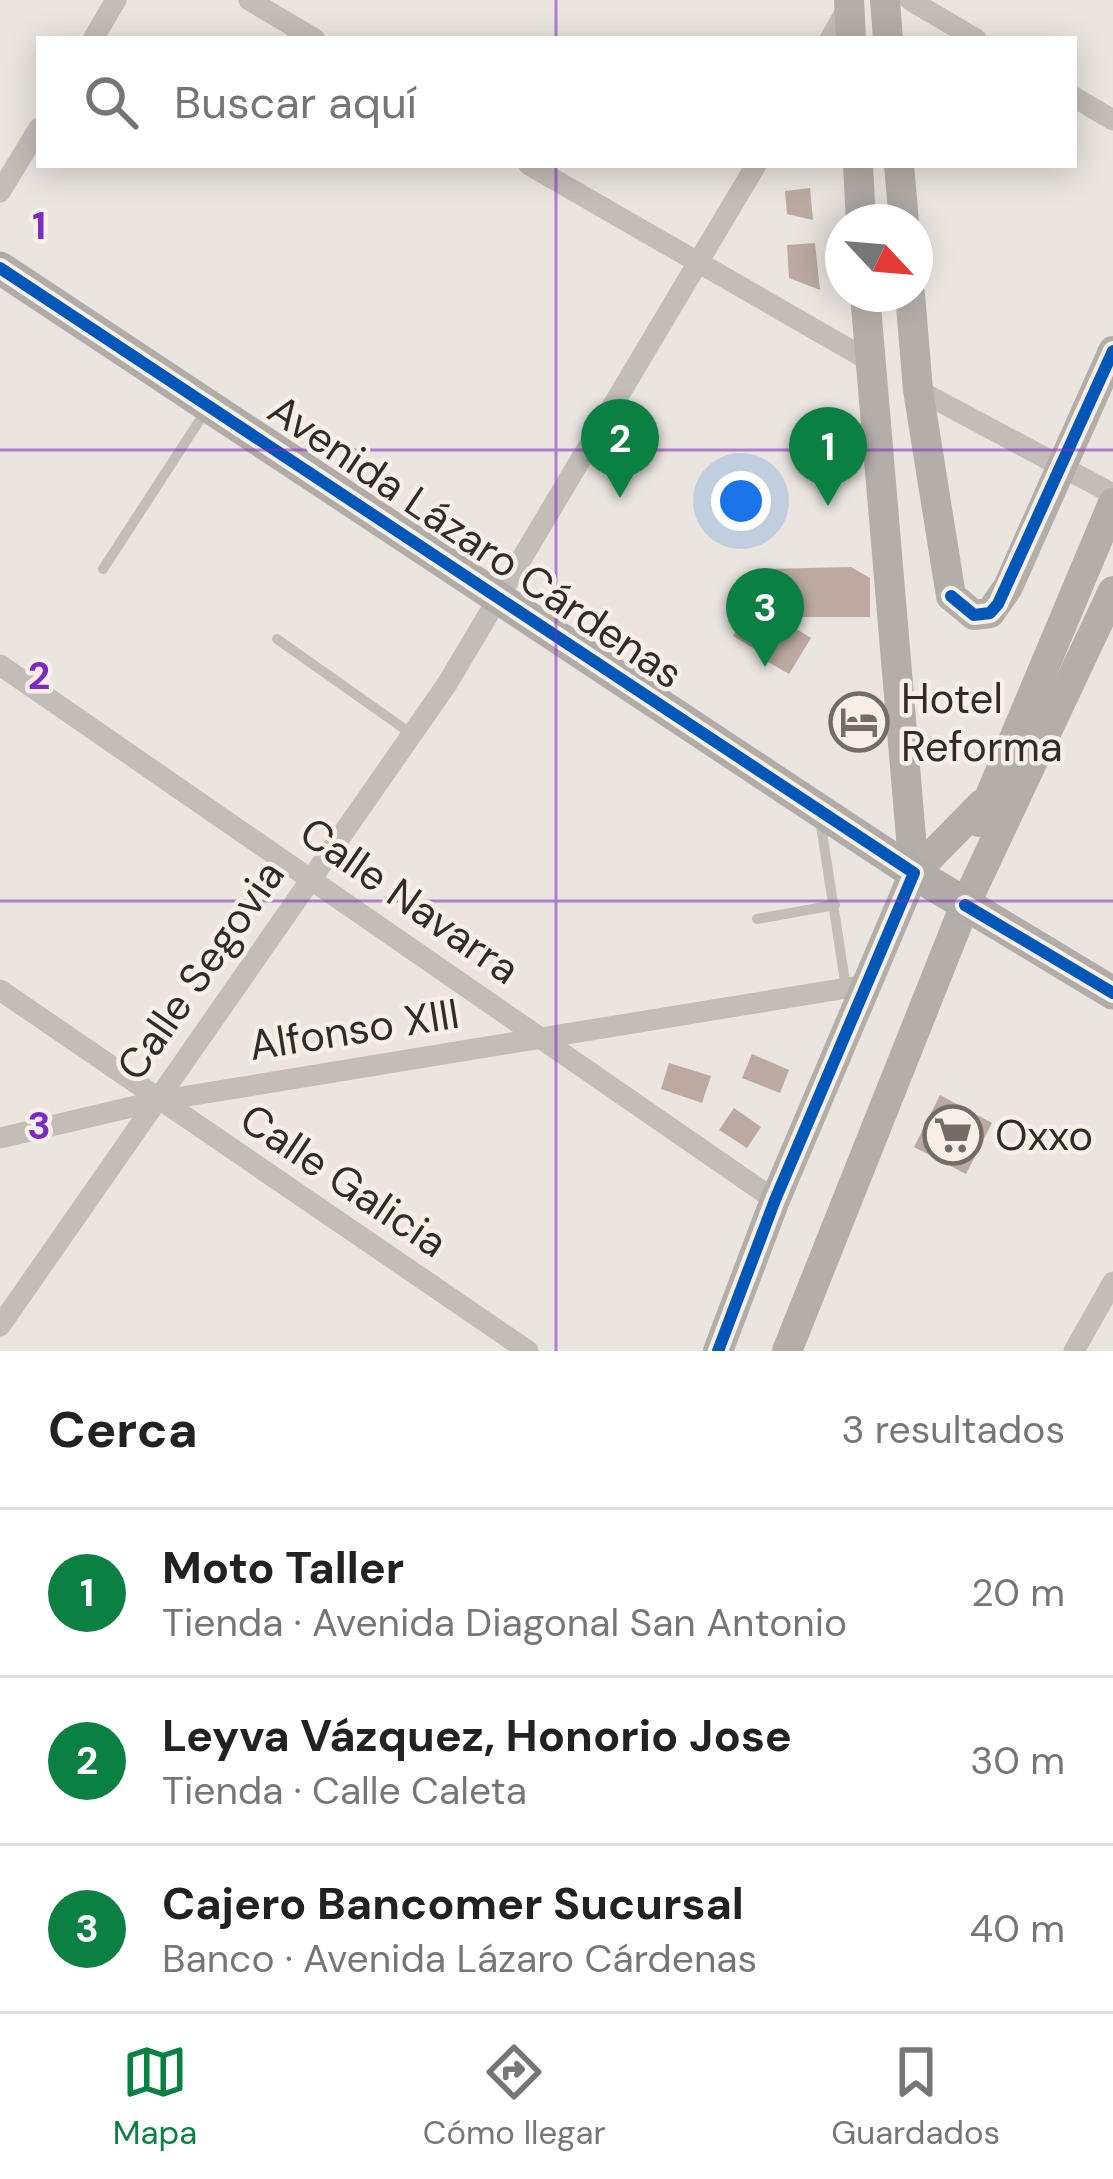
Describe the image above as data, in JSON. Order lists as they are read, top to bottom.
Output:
{
  "streets": {
    "main road": ["Avenida Lázaro Cárdenas"],
    "street": [
      "Calle Navarra",
      "Calle Segovia",
      "Alfonso XIII",
      "Calle Galicia"
    ]
  },
  "crossings": [
    ["Avenida Lázaro Cárdenas", "Calle Segovia"],
    ["Calle Navarra", "Calle Segovia"],
    ["Calle Navarra", "Alfonso XIII"],
    ["Calle Segovia", "Alfonso XIII"],
    ["Calle Segovia", "Calle Galicia"],
    ["Alfonso XIII", "Calle Galicia"]
  ],
  "places": {
    "hotel": ["Hotel Reforma"],
    "supermarket": ["Oxxo"]
  },
  "north": "bottom right",
  "page": {
    "search": "Buscar aquí",
    "pins": ["2", "1", "3"],
    "heading": ["Cerca", "3 resultados"],
    "list": [
      {
        "mark": "1",
        "name": "Moto Taller",
        "note": "Tienda · Avenida Diagonal San Antonio",
        "value": "20 m"
      },
      {
        "mark": "2",
        "name": "Leyva Vázquez, Honorio Jose",
        "note": "Tienda · Calle Caleta",
        "value": "30 m"
      },
      {
        "mark": "3",
        "name": "Cajero Bancomer Sucursal",
        "note": "Banco · Avenida Lázaro Cárdenas",
        "value": "40 m"
      }
    ],
    "nav": ["Mapa", "Cómo llegar", "Guardados"]
  },
  "grid": {
    "rows": ["1", "2", "3"]
  }
}
